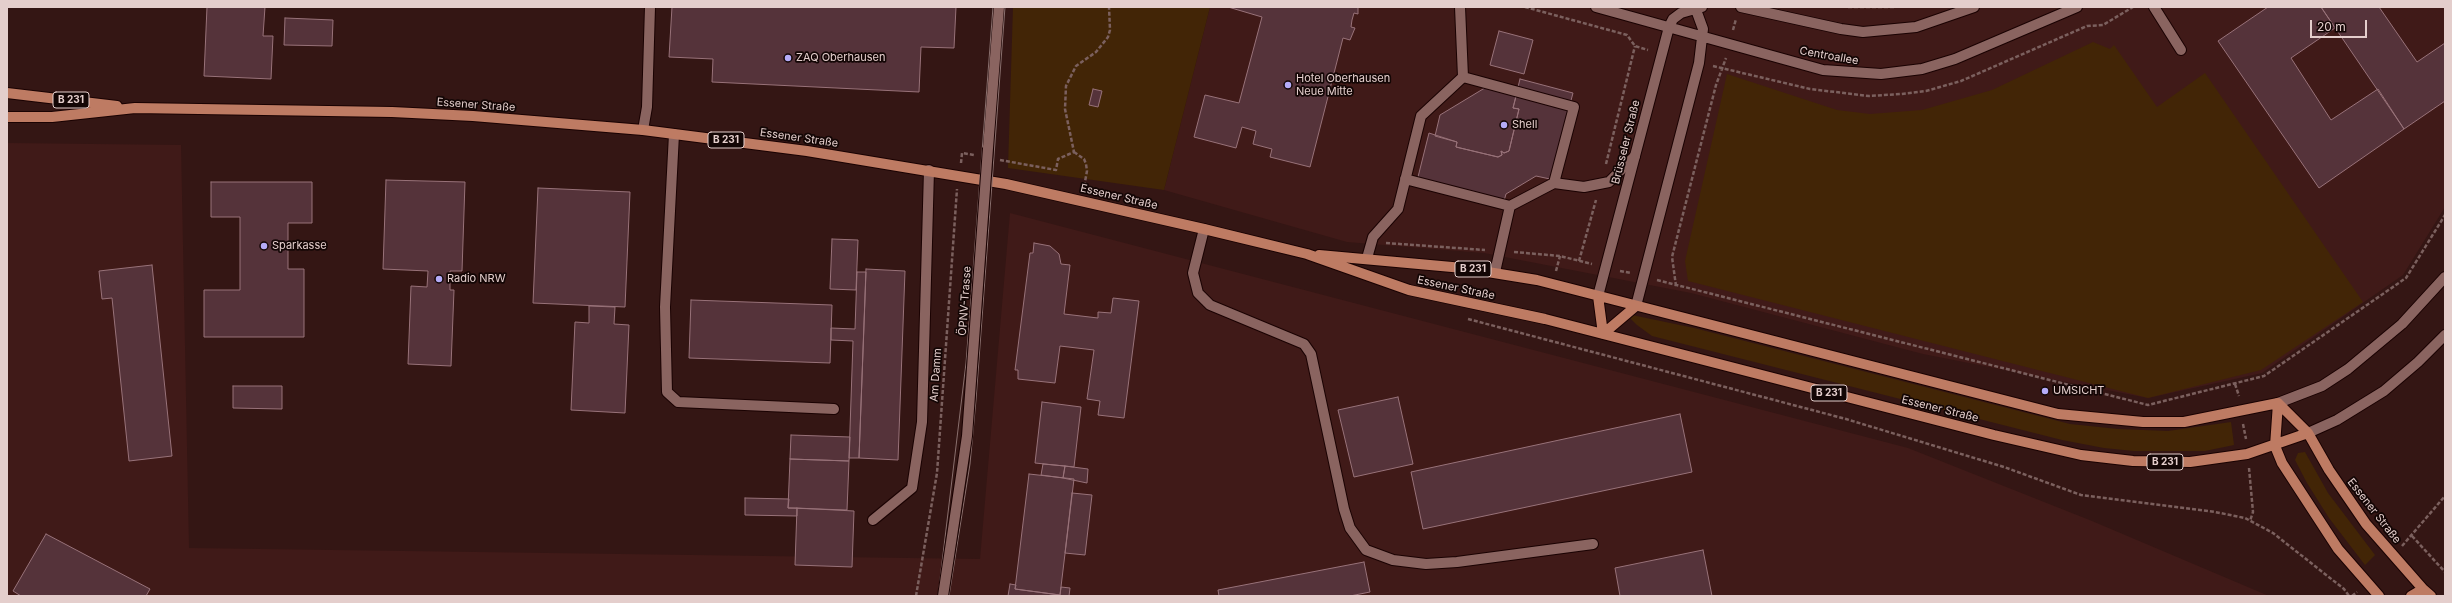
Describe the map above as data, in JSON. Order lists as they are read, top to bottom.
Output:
{
  "streets": {
    "main road": ["B 231", "Essener Straße"],
    "street": ["Centroallee", "Brüsseler Straße", "ÖPNV-Trasse"],
    "path": ["Am Damm"]
  },
  "crossings": [
    ["Centroallee", "Brüsseler Straße"],
    ["Essener Straße", "Brüsseler Straße"],
    ["Essener Straße", "Am Damm"]
  ],
  "places": [
    "ZAQ Oberhausen",
    "Hotel Oberhausen Neue Mitte",
    "Shell",
    "Sparkasse",
    "Radio NRW",
    "UMSICHT"
  ],
  "scale_bar": "20 m"
}
